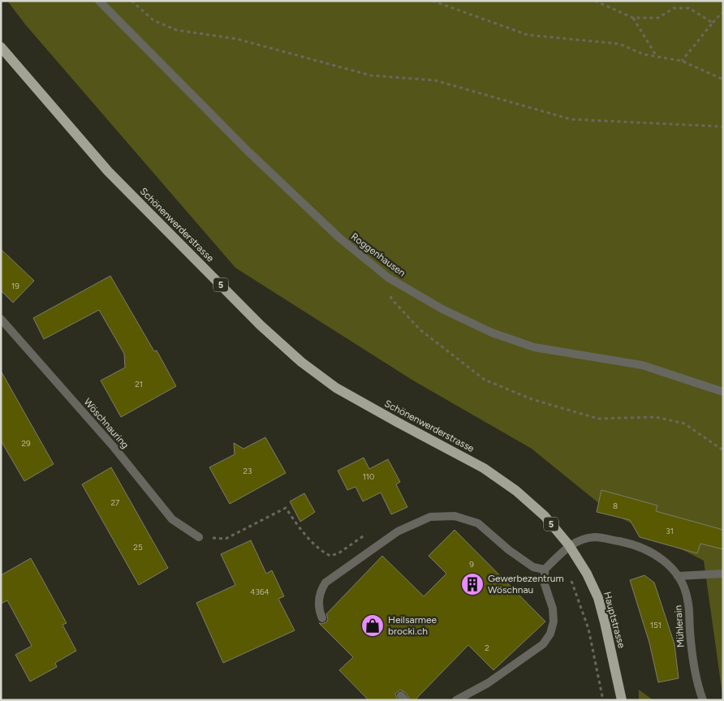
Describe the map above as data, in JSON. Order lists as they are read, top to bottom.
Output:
{
  "streets": {
    "main road": ["Schönenwerderstrasse", "5", "Hauptstrasse"],
    "street": ["Roggenhausen", "Wöschnauring", "Mühlerain"]
  },
  "crossings": [
    ["Schönenwerderstrasse", "Hauptstrasse"],
    ["Hauptstrasse", "Mühlerain"]
  ],
  "places": {
    "building": ["Gewerbezentrum Wöschnau"],
    "shop": ["Heilsarmee brocki.ch"]
  },
  "house_numbers": [
    "19",
    "21",
    "29",
    "23",
    "110",
    "27",
    "8",
    "31",
    "25",
    "9",
    "4364",
    "151",
    "2"
  ]
}
